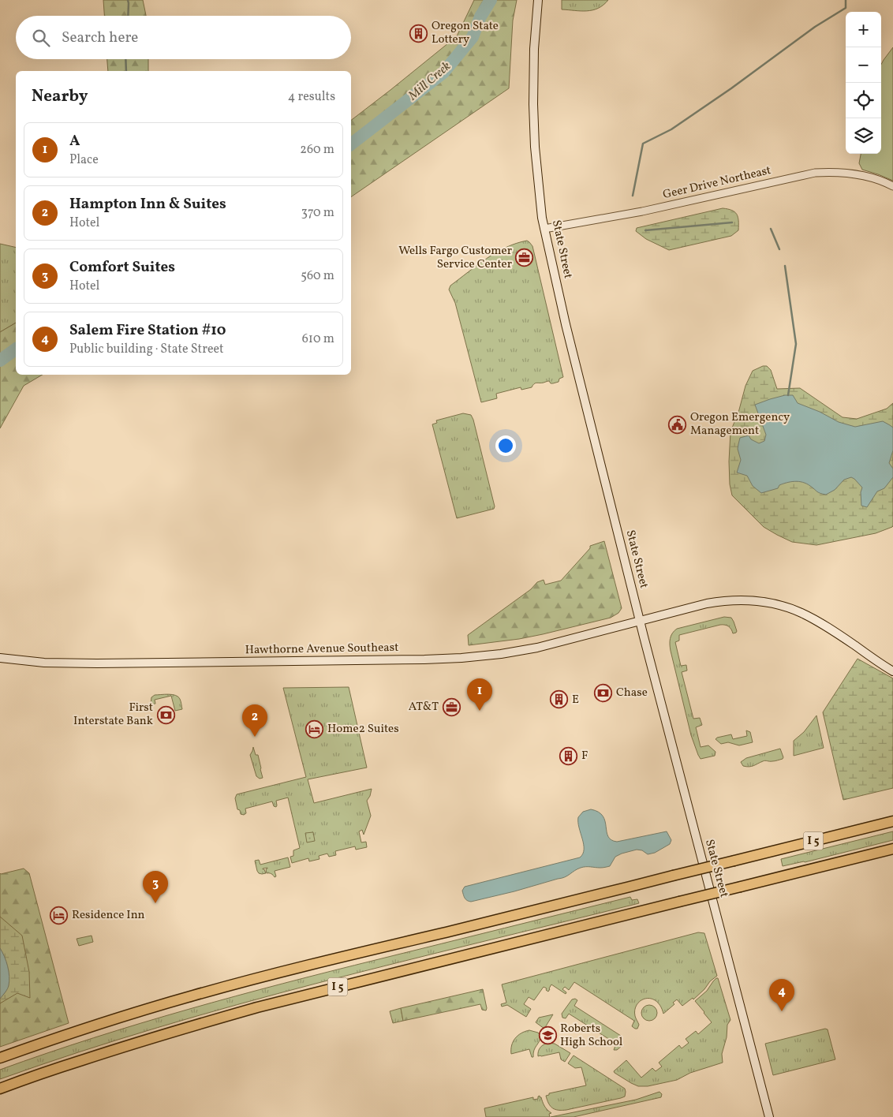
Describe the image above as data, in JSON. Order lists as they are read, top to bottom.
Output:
{
  "streets": {
    "highway": ["I 5"],
    "main road": ["State Street", "Hawthorne Avenue Southeast"],
    "street": ["Geer Drive Northeast"]
  },
  "crossings": [
    ["Geer Drive Northeast", "State Street"],
    ["State Street", "Hawthorne Avenue Southeast"]
  ],
  "water": ["Mill Creek"],
  "places": {
    "building": ["Oregon State Lottery", "E", "F"],
    "office": ["Wells Fargo Customer Service Center", "AT&T"],
    "public building": ["Oregon Emergency Management"],
    "bank": ["Chase", "First Interstate Bank"],
    "hotel": ["Home2 Suites", "Residence Inn"],
    "school or university": ["Roberts High School"]
  },
  "page": {
    "map_buttons": ["+", "−"],
    "search": "Search here",
    "heading": ["Nearby", "4 results"],
    "list": [
      {
        "mark": "1",
        "name": "A",
        "note": "Place",
        "value": "260 m"
      },
      {
        "mark": "2",
        "name": "Hampton Inn & Suites",
        "note": "Hotel",
        "value": "370 m"
      },
      {
        "mark": "3",
        "name": "Comfort Suites",
        "note": "Hotel",
        "value": "560 m"
      },
      {
        "mark": "4",
        "name": "Salem Fire Station #10",
        "note": "Public building · State Street",
        "value": "610 m"
      }
    ],
    "pins": [
      "1",
      "2",
      "3",
      "4"
    ]
  }
}
